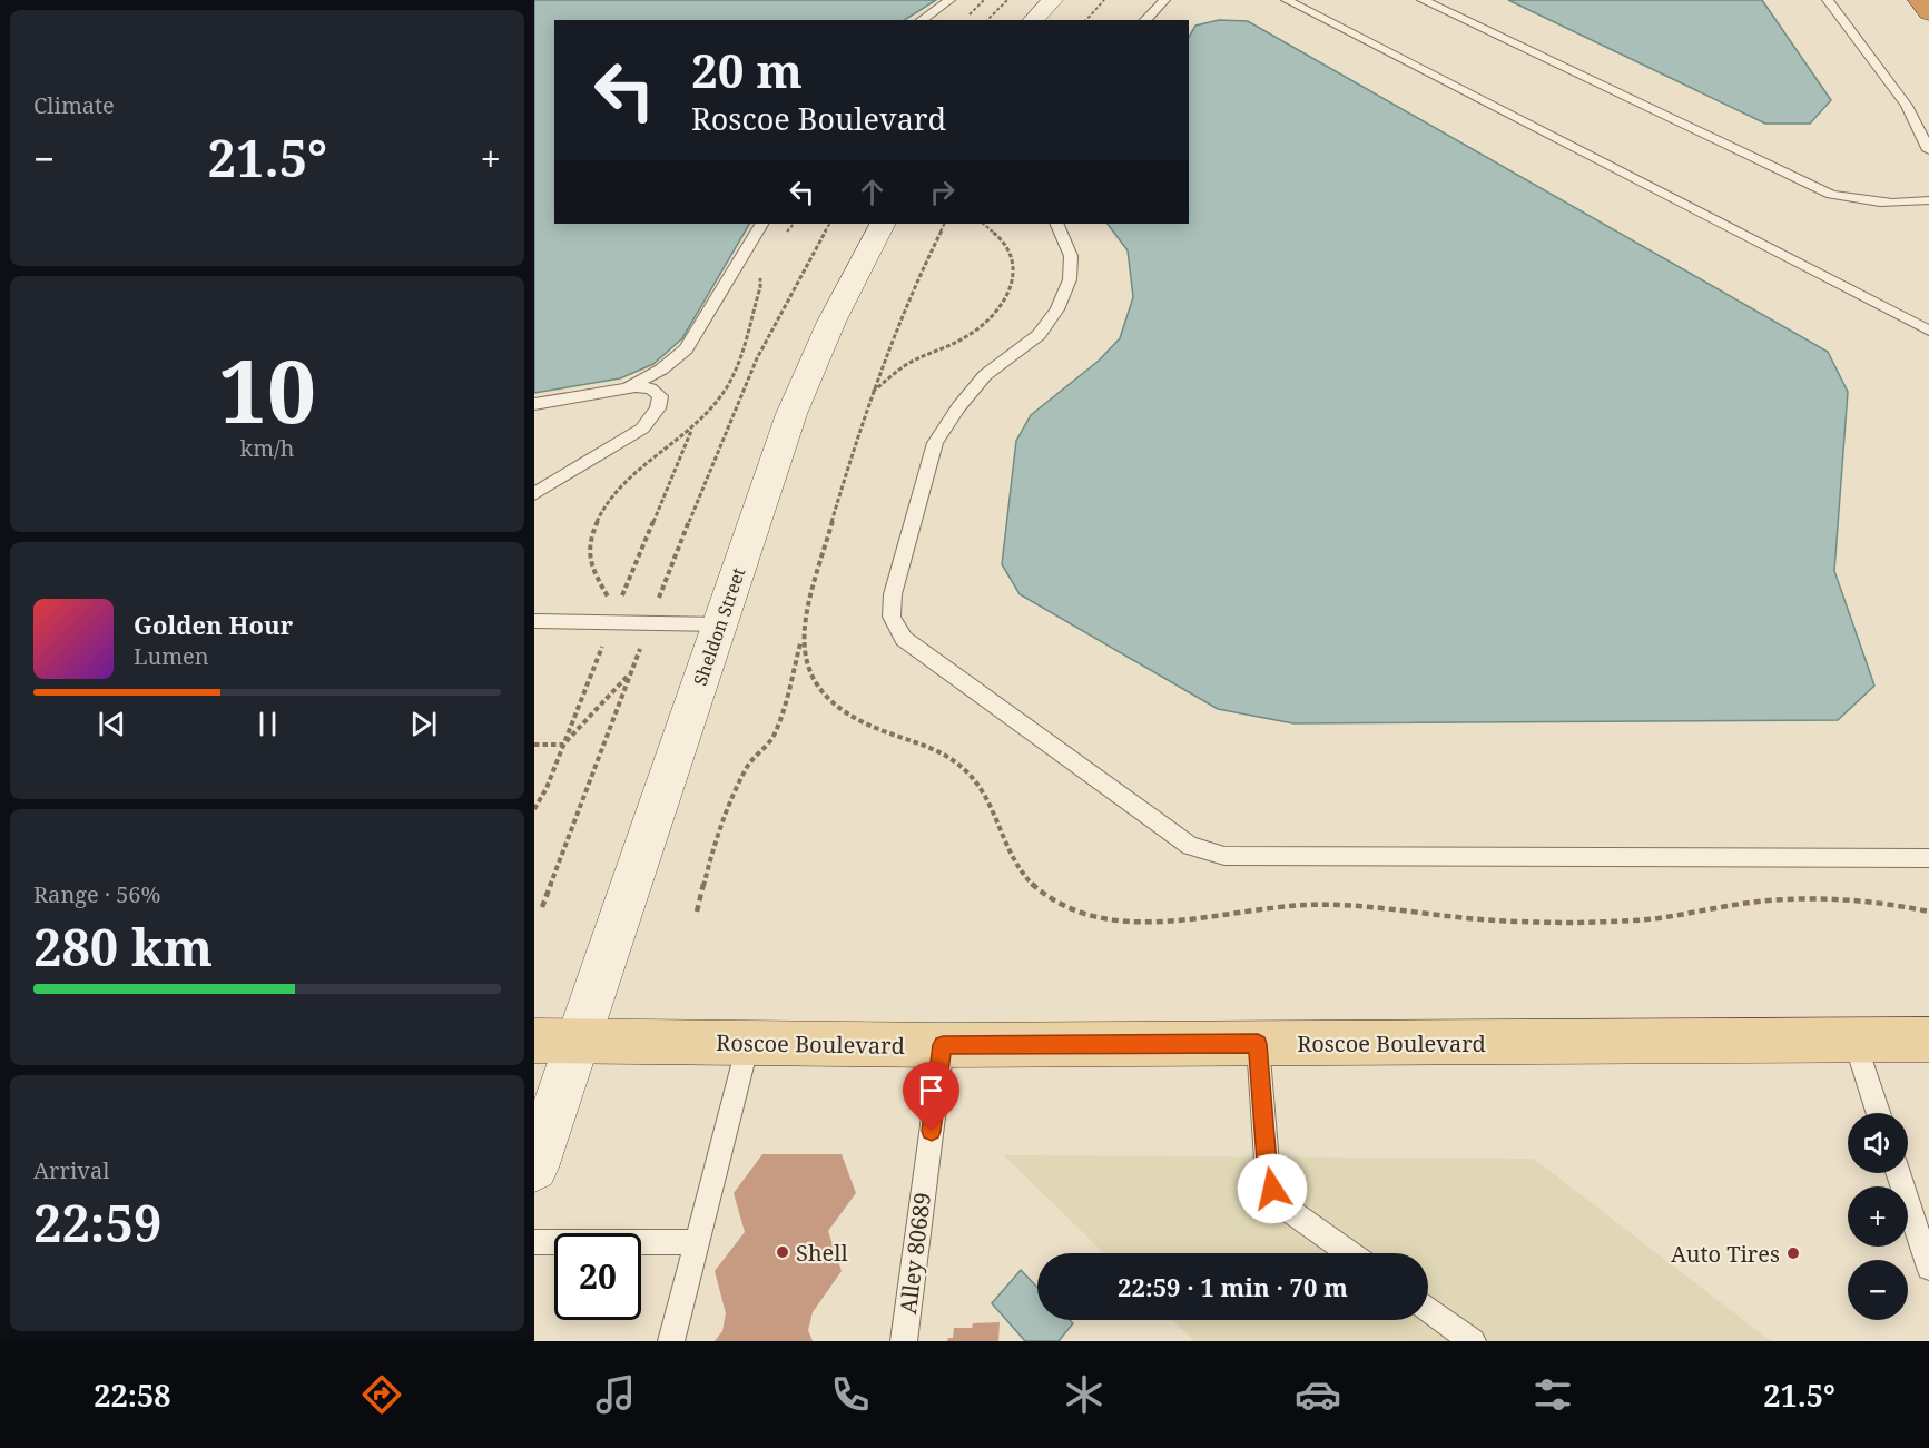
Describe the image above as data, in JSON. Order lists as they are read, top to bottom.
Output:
{
  "streets": {
    "main road": ["Sheldon Street", "Roscoe Boulevard"],
    "lane": ["Alley 80689"]
  },
  "crossings": [
    ["Sheldon Street", "Roscoe Boulevard"],
    ["Roscoe Boulevard", "Alley 80689"]
  ],
  "places": ["Shell", "Auto Tires"],
  "page": {
    "tile": [
      "Climate",
      ["10", "km/h"],
      ["Range · 56%", "280 km"],
      ["Arrival", "22:59"]
    ],
    "turn": ["20 m", "Roscoe Boulevard"],
    "heat": ["−", "21.5°", "+"],
    "song": ["Golden Hour", "Lumen"],
    "map_buttons": ["+", "−"],
    "limit": "20",
    "trip": "22:59 · 1 min · 70 m",
    "tabs": ["22:58", "21.5°"]
  }
}
